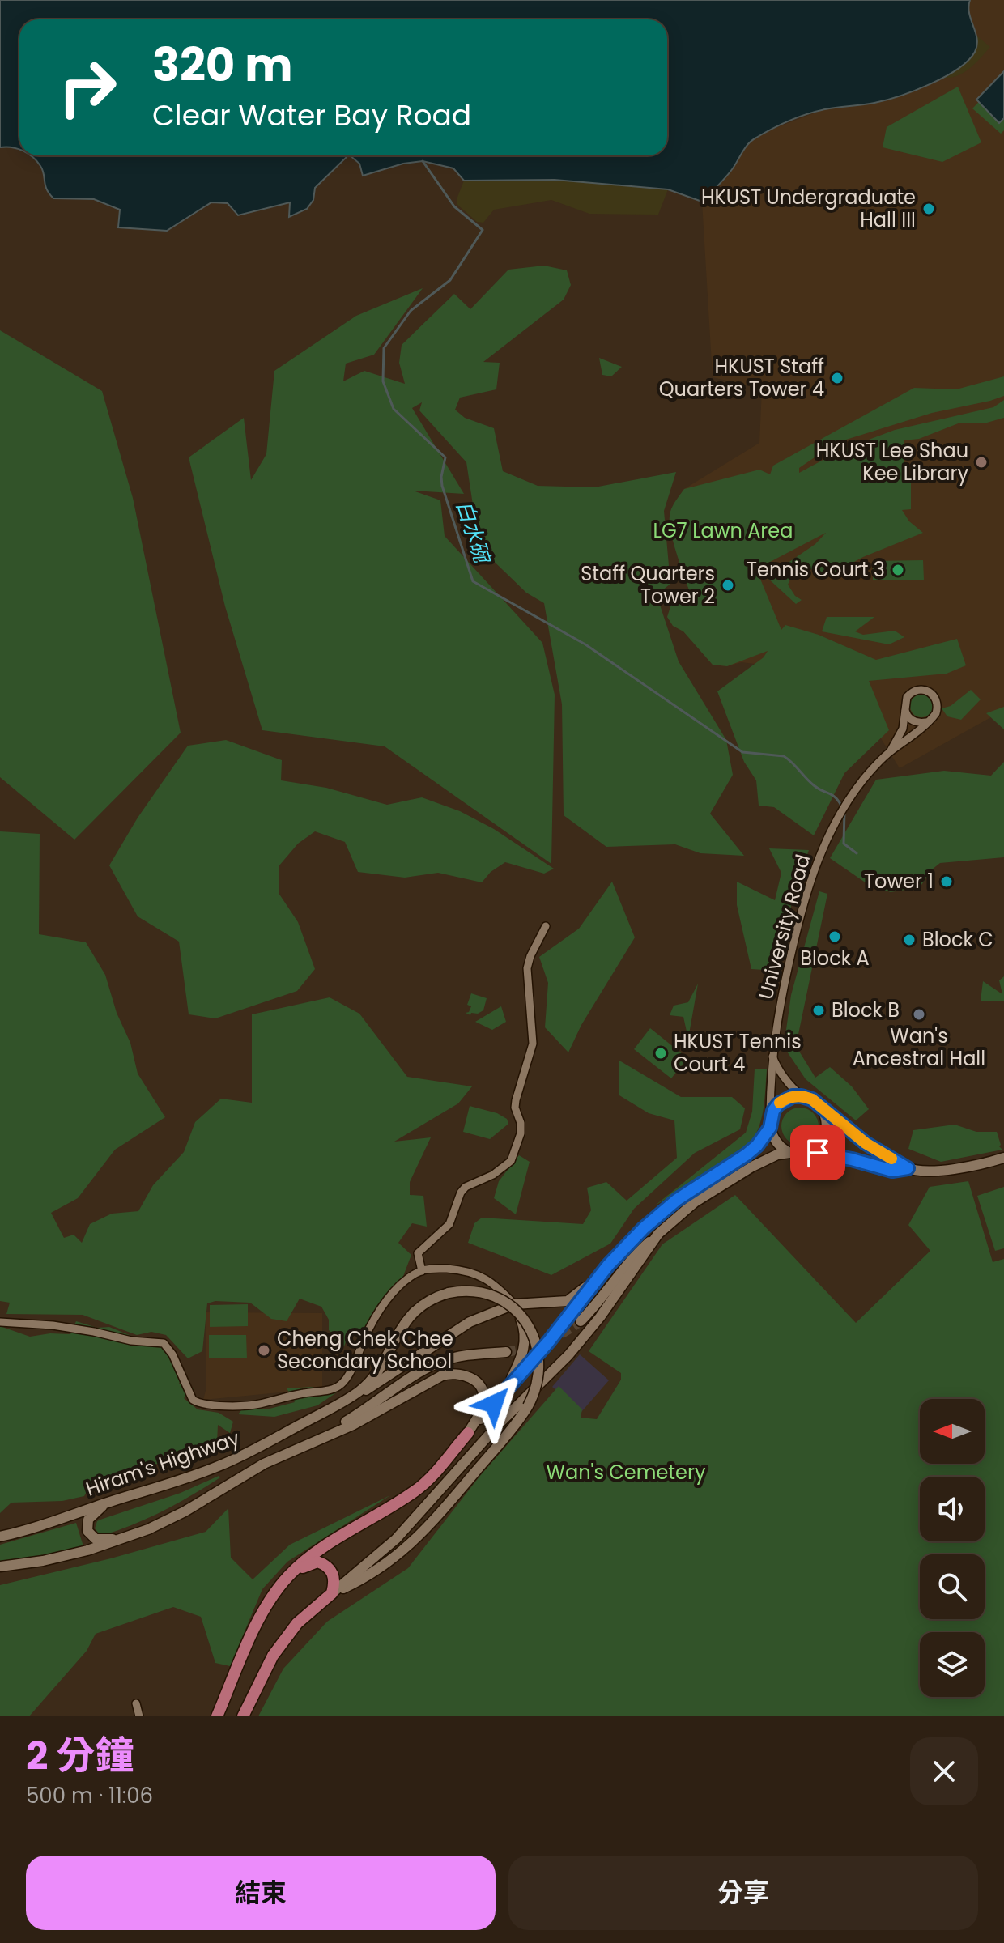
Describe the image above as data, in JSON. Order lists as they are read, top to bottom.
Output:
{
  "streets": {
    "main road": ["Hiram's Highway"],
    "street": ["University Road"]
  },
  "water": ["白水碗"],
  "parks": ["LG7 Lawn Area", "Wan's Cemetery"],
  "places": [
    "HKUST Undergraduate Hall III",
    "HKUST Staff Quarters Tower 4",
    "HKUST Lee Shau Kee Library",
    "Tennis Court 3",
    "Staff Quarters Tower 2",
    "Tower 1",
    "Block A",
    "Block C",
    "Block B",
    "Wan's Ancestral Hall",
    "HKUST Tennis Court 4",
    "Cheng Chek Chee Secondary School"
  ],
  "north": "left",
  "page": {
    "turn": ["320 m", "Clear Water Bay Road"],
    "heading": ["2 分鐘", "500 m · 11:06"],
    "buttons": ["結束", "分享"]
  }
}
